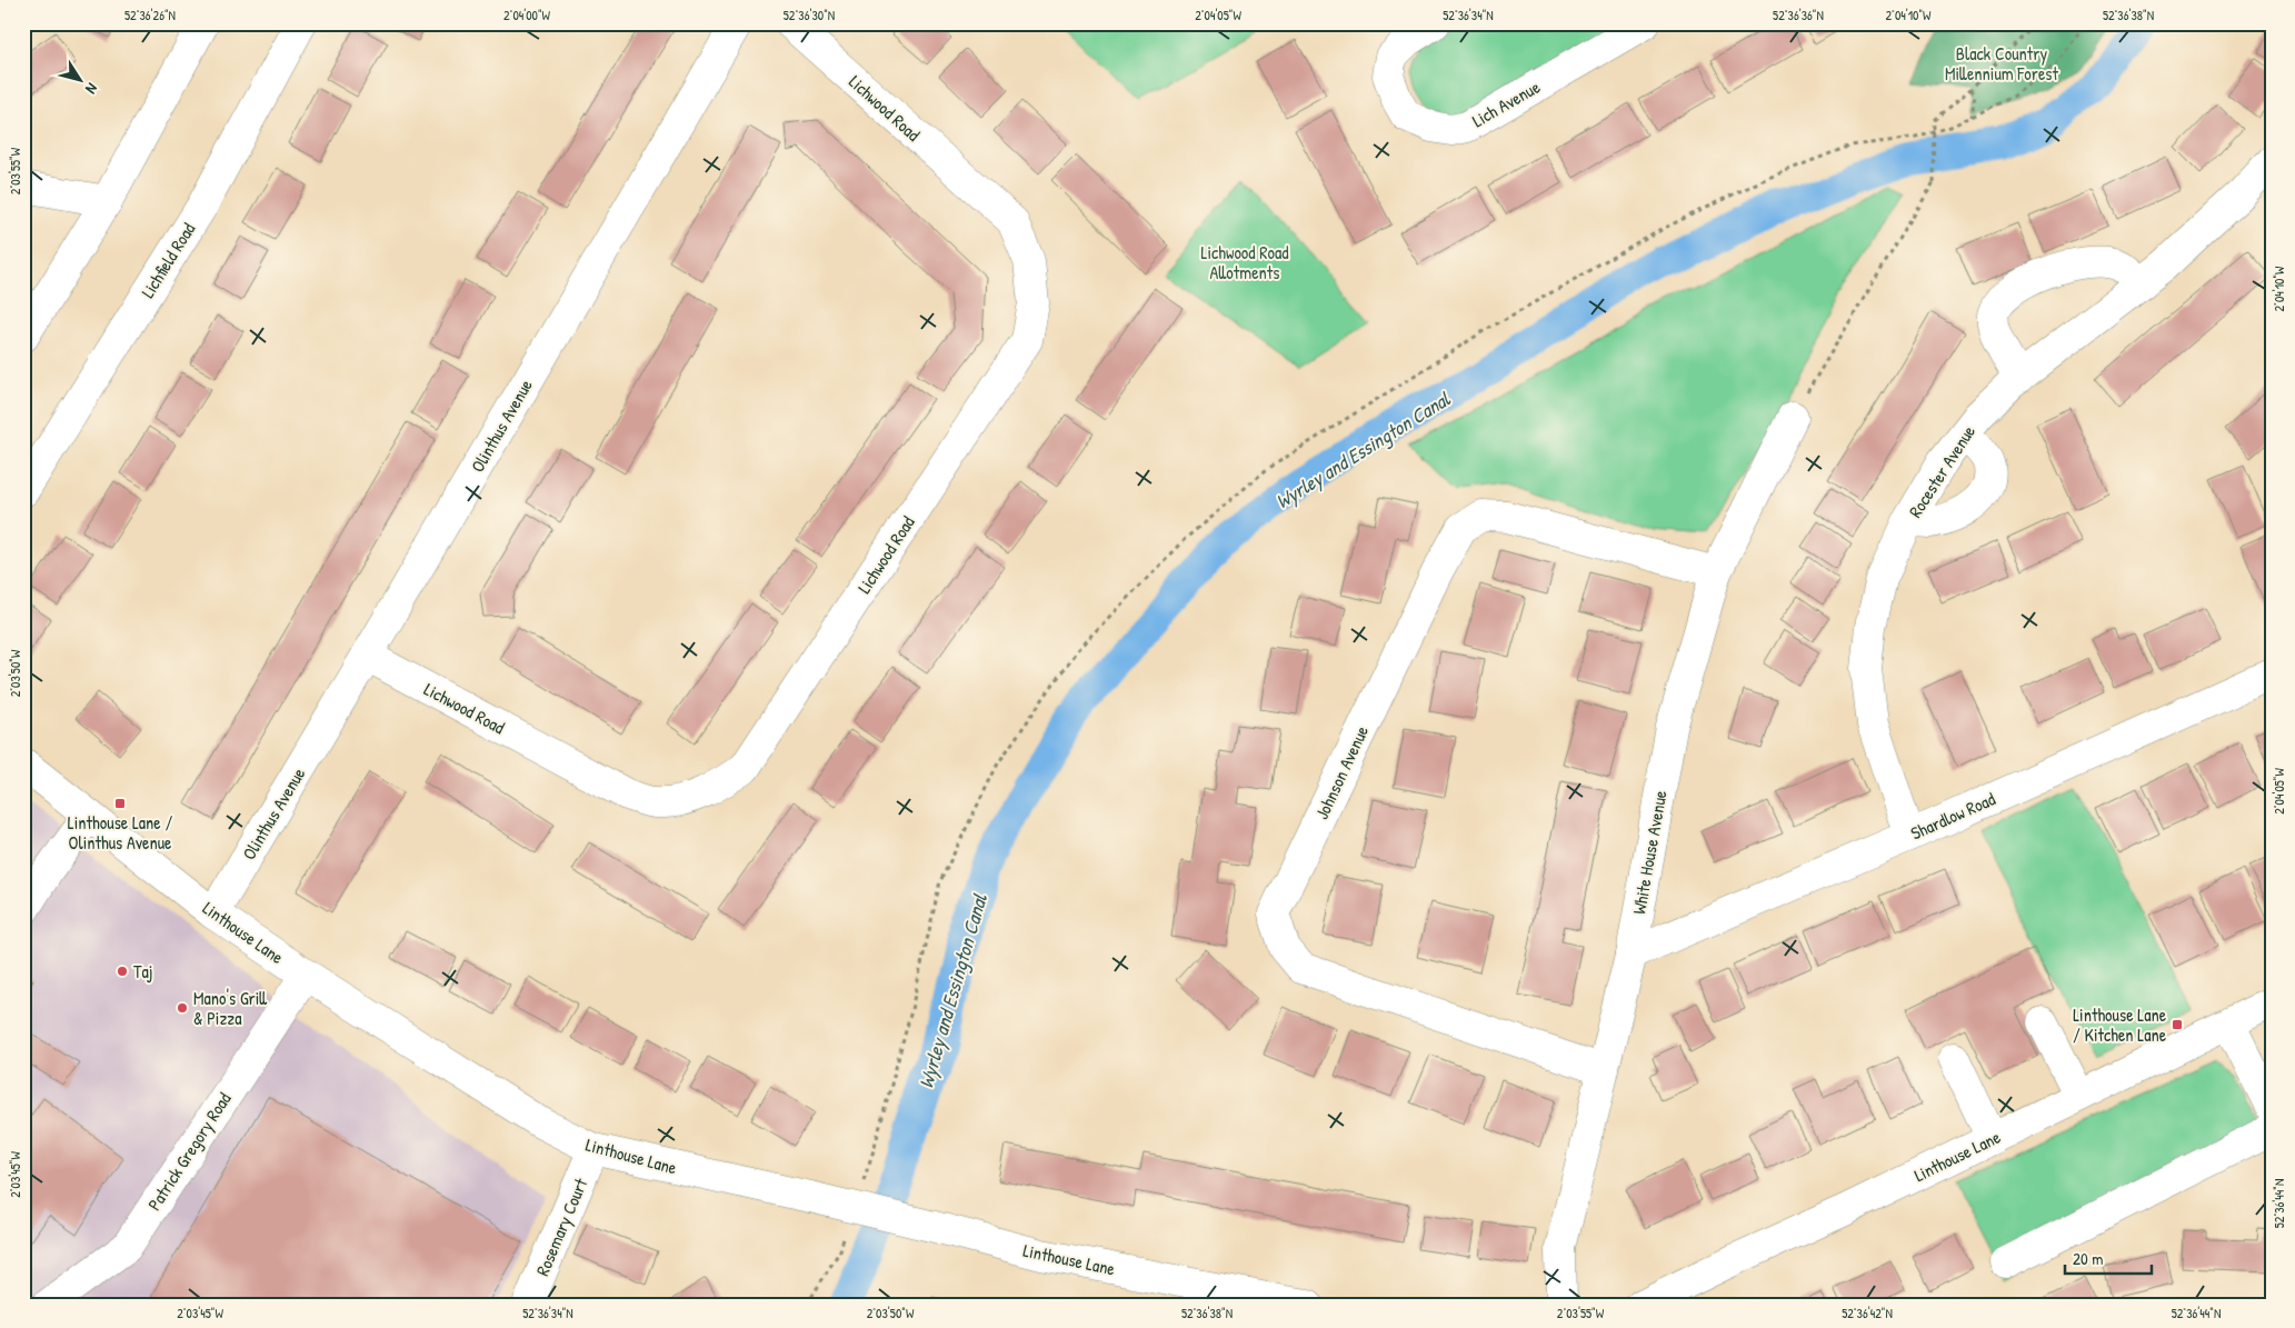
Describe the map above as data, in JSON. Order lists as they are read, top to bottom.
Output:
{
  "streets": {
    "street": [
      "Lich Avenue",
      "Lichwood Road",
      "Lichfield Road",
      "Olinthus Avenue",
      "Rocester Avenue",
      "Johnson Avenue",
      "Shardlow Road",
      "White House Avenue",
      "Linthouse Lane",
      "Patrick Gregory Road",
      "Rosemary Court"
    ]
  },
  "crossings": [
    ["Lichwood Road", "Olinthus Avenue"],
    ["Olinthus Avenue", "Linthouse Lane"],
    ["Rocester Avenue", "Shardlow Road"],
    ["Johnson Avenue", "White House Avenue"],
    ["Shardlow Road", "White House Avenue"],
    ["Linthouse Lane", "Patrick Gregory Road"],
    ["Linthouse Lane", "Rosemary Court"]
  ],
  "water": ["Wyrley and Essington Canal"],
  "parks": ["Black Country Millennium Forest", "Lichwood Road Allotments"],
  "places": {
    "transit": ["Linthouse Lane / Olinthus Avenue", "Linthouse Lane / Kitchen Lane"],
    "other": ["Taj", "Mano's Grill & Pizza"]
  },
  "scale_bar": "20 m",
  "north": "bottom right",
  "coordinates": [
    "52°36'26\"N",
    "2°04'00\"W",
    "52°36'30\"N",
    "2°04'05\"W",
    "52°36'34\"N",
    "52°36'36\"N",
    "2°04'10\"W",
    "52°36'38\"N",
    "2°03'55\"W",
    "2°03'50\"W",
    "2°03'45\"W",
    "52°36'44\"N",
    "52°36'42\"N"
  ]
}
